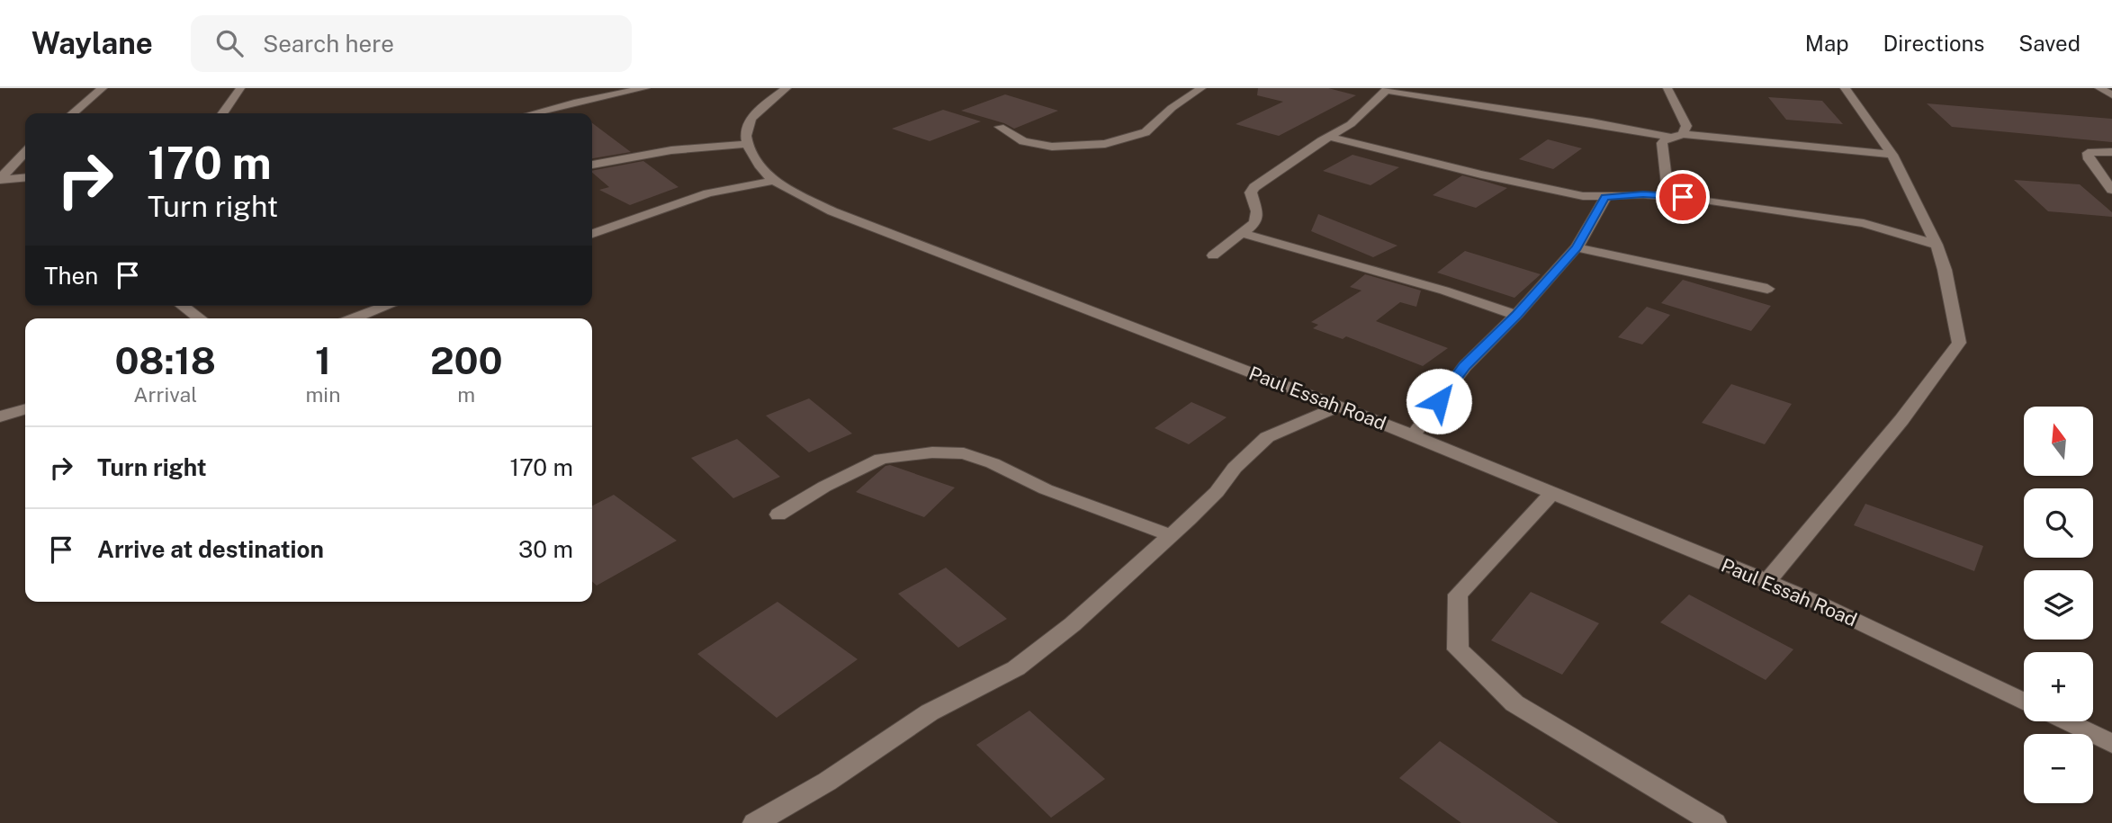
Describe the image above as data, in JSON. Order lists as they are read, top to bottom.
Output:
{
  "streets": {
    "street": ["Paul Essah Road"]
  },
  "north": "top",
  "page": {
    "header": "Waylane",
    "search": "Search here",
    "nav": ["Map", "Directions", "Saved"],
    "turn": ["170 m", "Turn right"],
    "then": "Then",
    "eta": [
      "08:18",
      "Arrival",
      "1",
      "min",
      "200",
      "m"
    ],
    "map_buttons": ["+", "−"],
    "list": [
      {
        "name": "Turn right",
        "value": "170 m"
      },
      {
        "name": "Arrive at destination",
        "value": "30 m"
      }
    ]
  }
}
